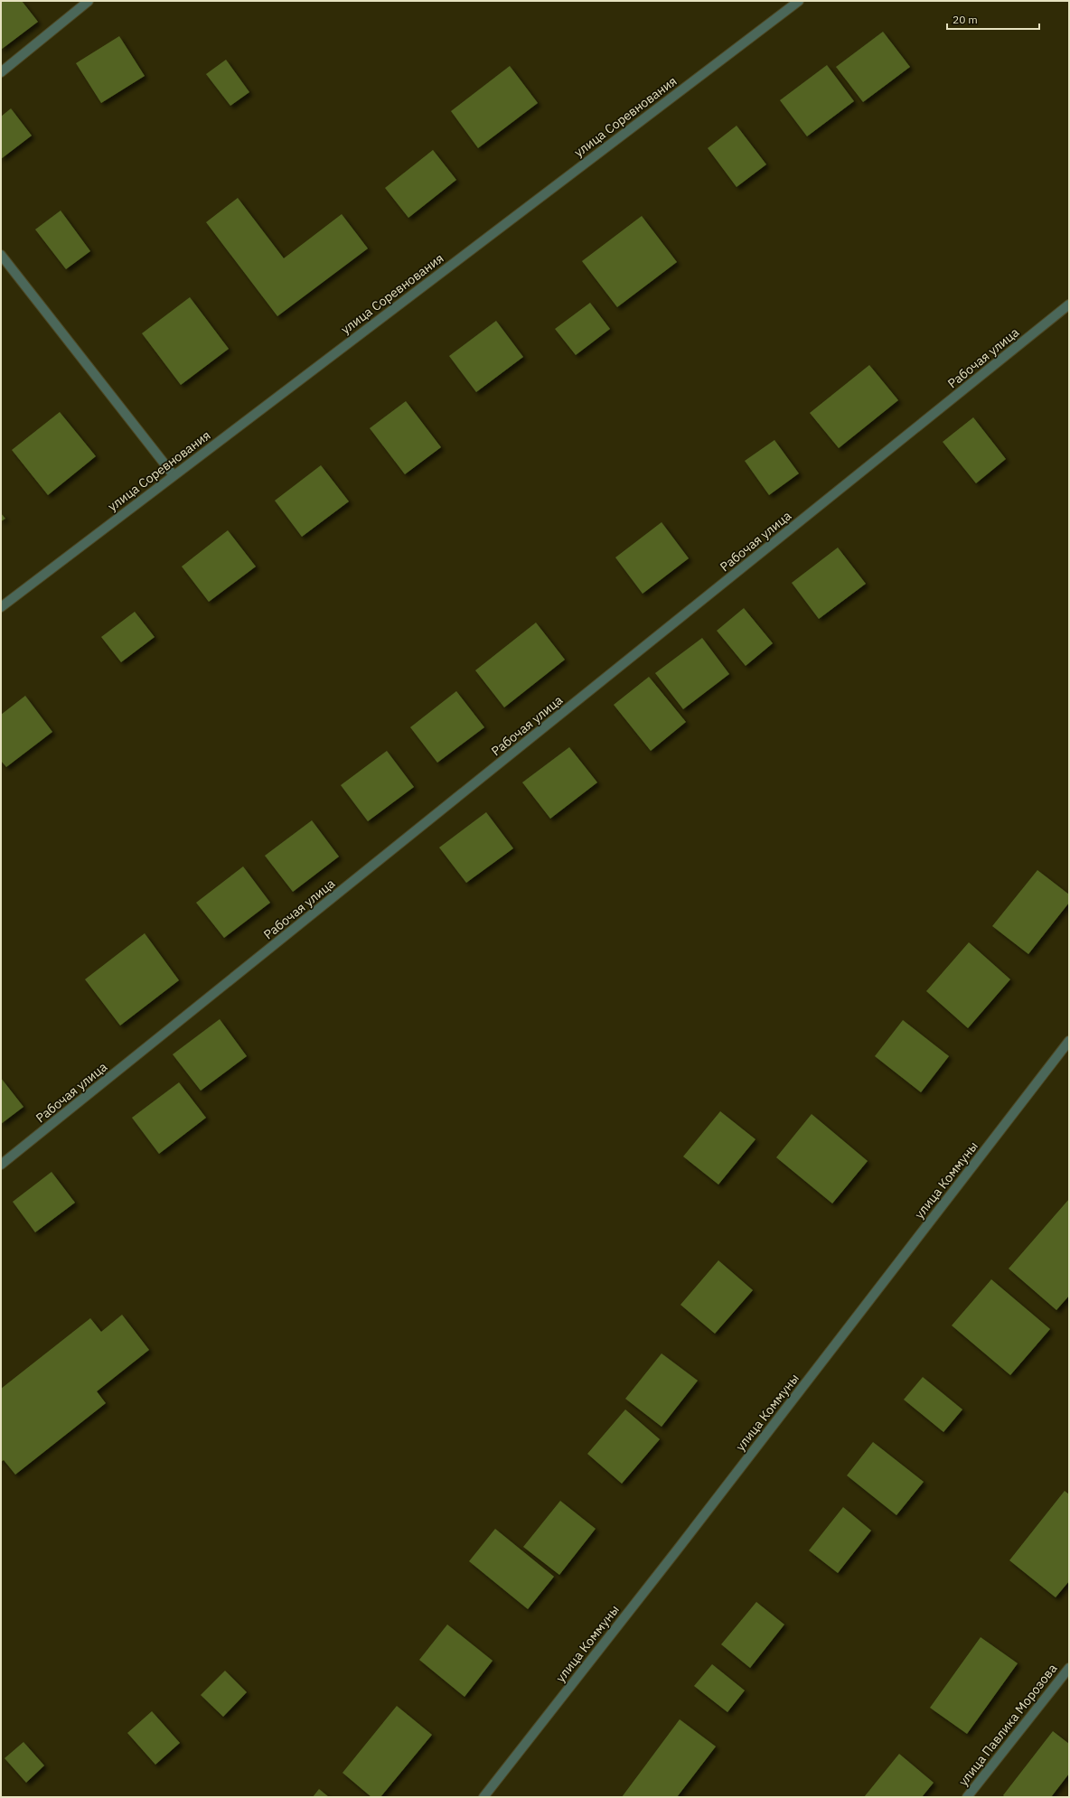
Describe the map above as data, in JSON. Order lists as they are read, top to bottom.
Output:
{
  "streets": {
    "street": [
      "улица Соревнования",
      "Рабочая улица",
      "улица Коммуны",
      "улица Павлика Морозова"
    ]
  },
  "scale_bar": "20 m"
}
